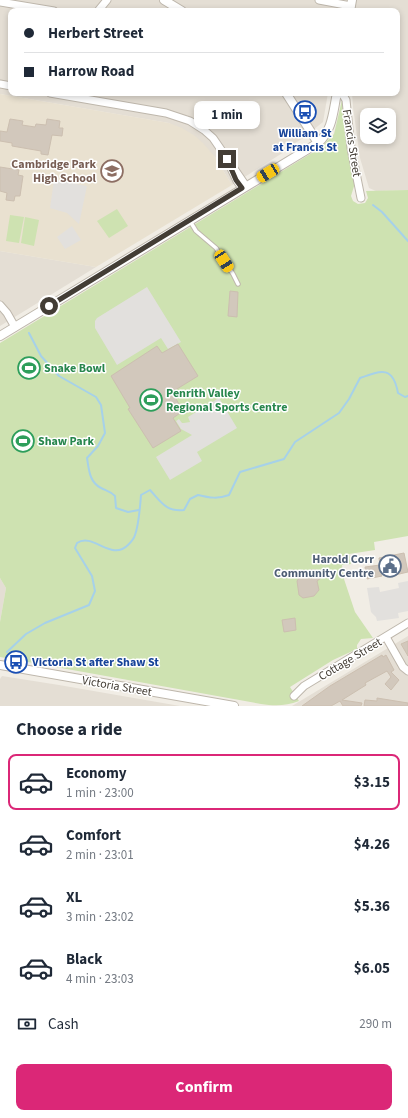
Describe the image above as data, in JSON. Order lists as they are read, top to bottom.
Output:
{
  "streets": {
    "street": ["Francis Street", "Cottage Street", "Victoria Street"]
  },
  "places": {
    "bus stop": ["William St at Francis St", "Victoria St after Shaw St"],
    "school or university": ["Cambridge Park High School"],
    "sports": ["Snake Bowl", "Penrith Valley Regional Sports Centre", "Shaw Park"],
    "public building": ["Harold Corr Community Centre"]
  },
  "page": {
    "banner": ["Herbert Street", "Harrow Road"],
    "bubble": "1 min",
    "heading": "Choose a ride",
    "list": [
      {
        "name": "Economy",
        "note": "1 min · 23:00",
        "value": "$3.15"
      },
      {
        "name": "Comfort",
        "note": "2 min · 23:01",
        "value": "$4.26"
      },
      {
        "name": "XL",
        "note": "3 min · 23:02",
        "value": "$5.36"
      },
      {
        "name": "Black",
        "note": "4 min · 23:03",
        "value": "$6.05"
      }
    ],
    "pay": ["Cash", "290 m"],
    "buttons": "Confirm"
  }
}
